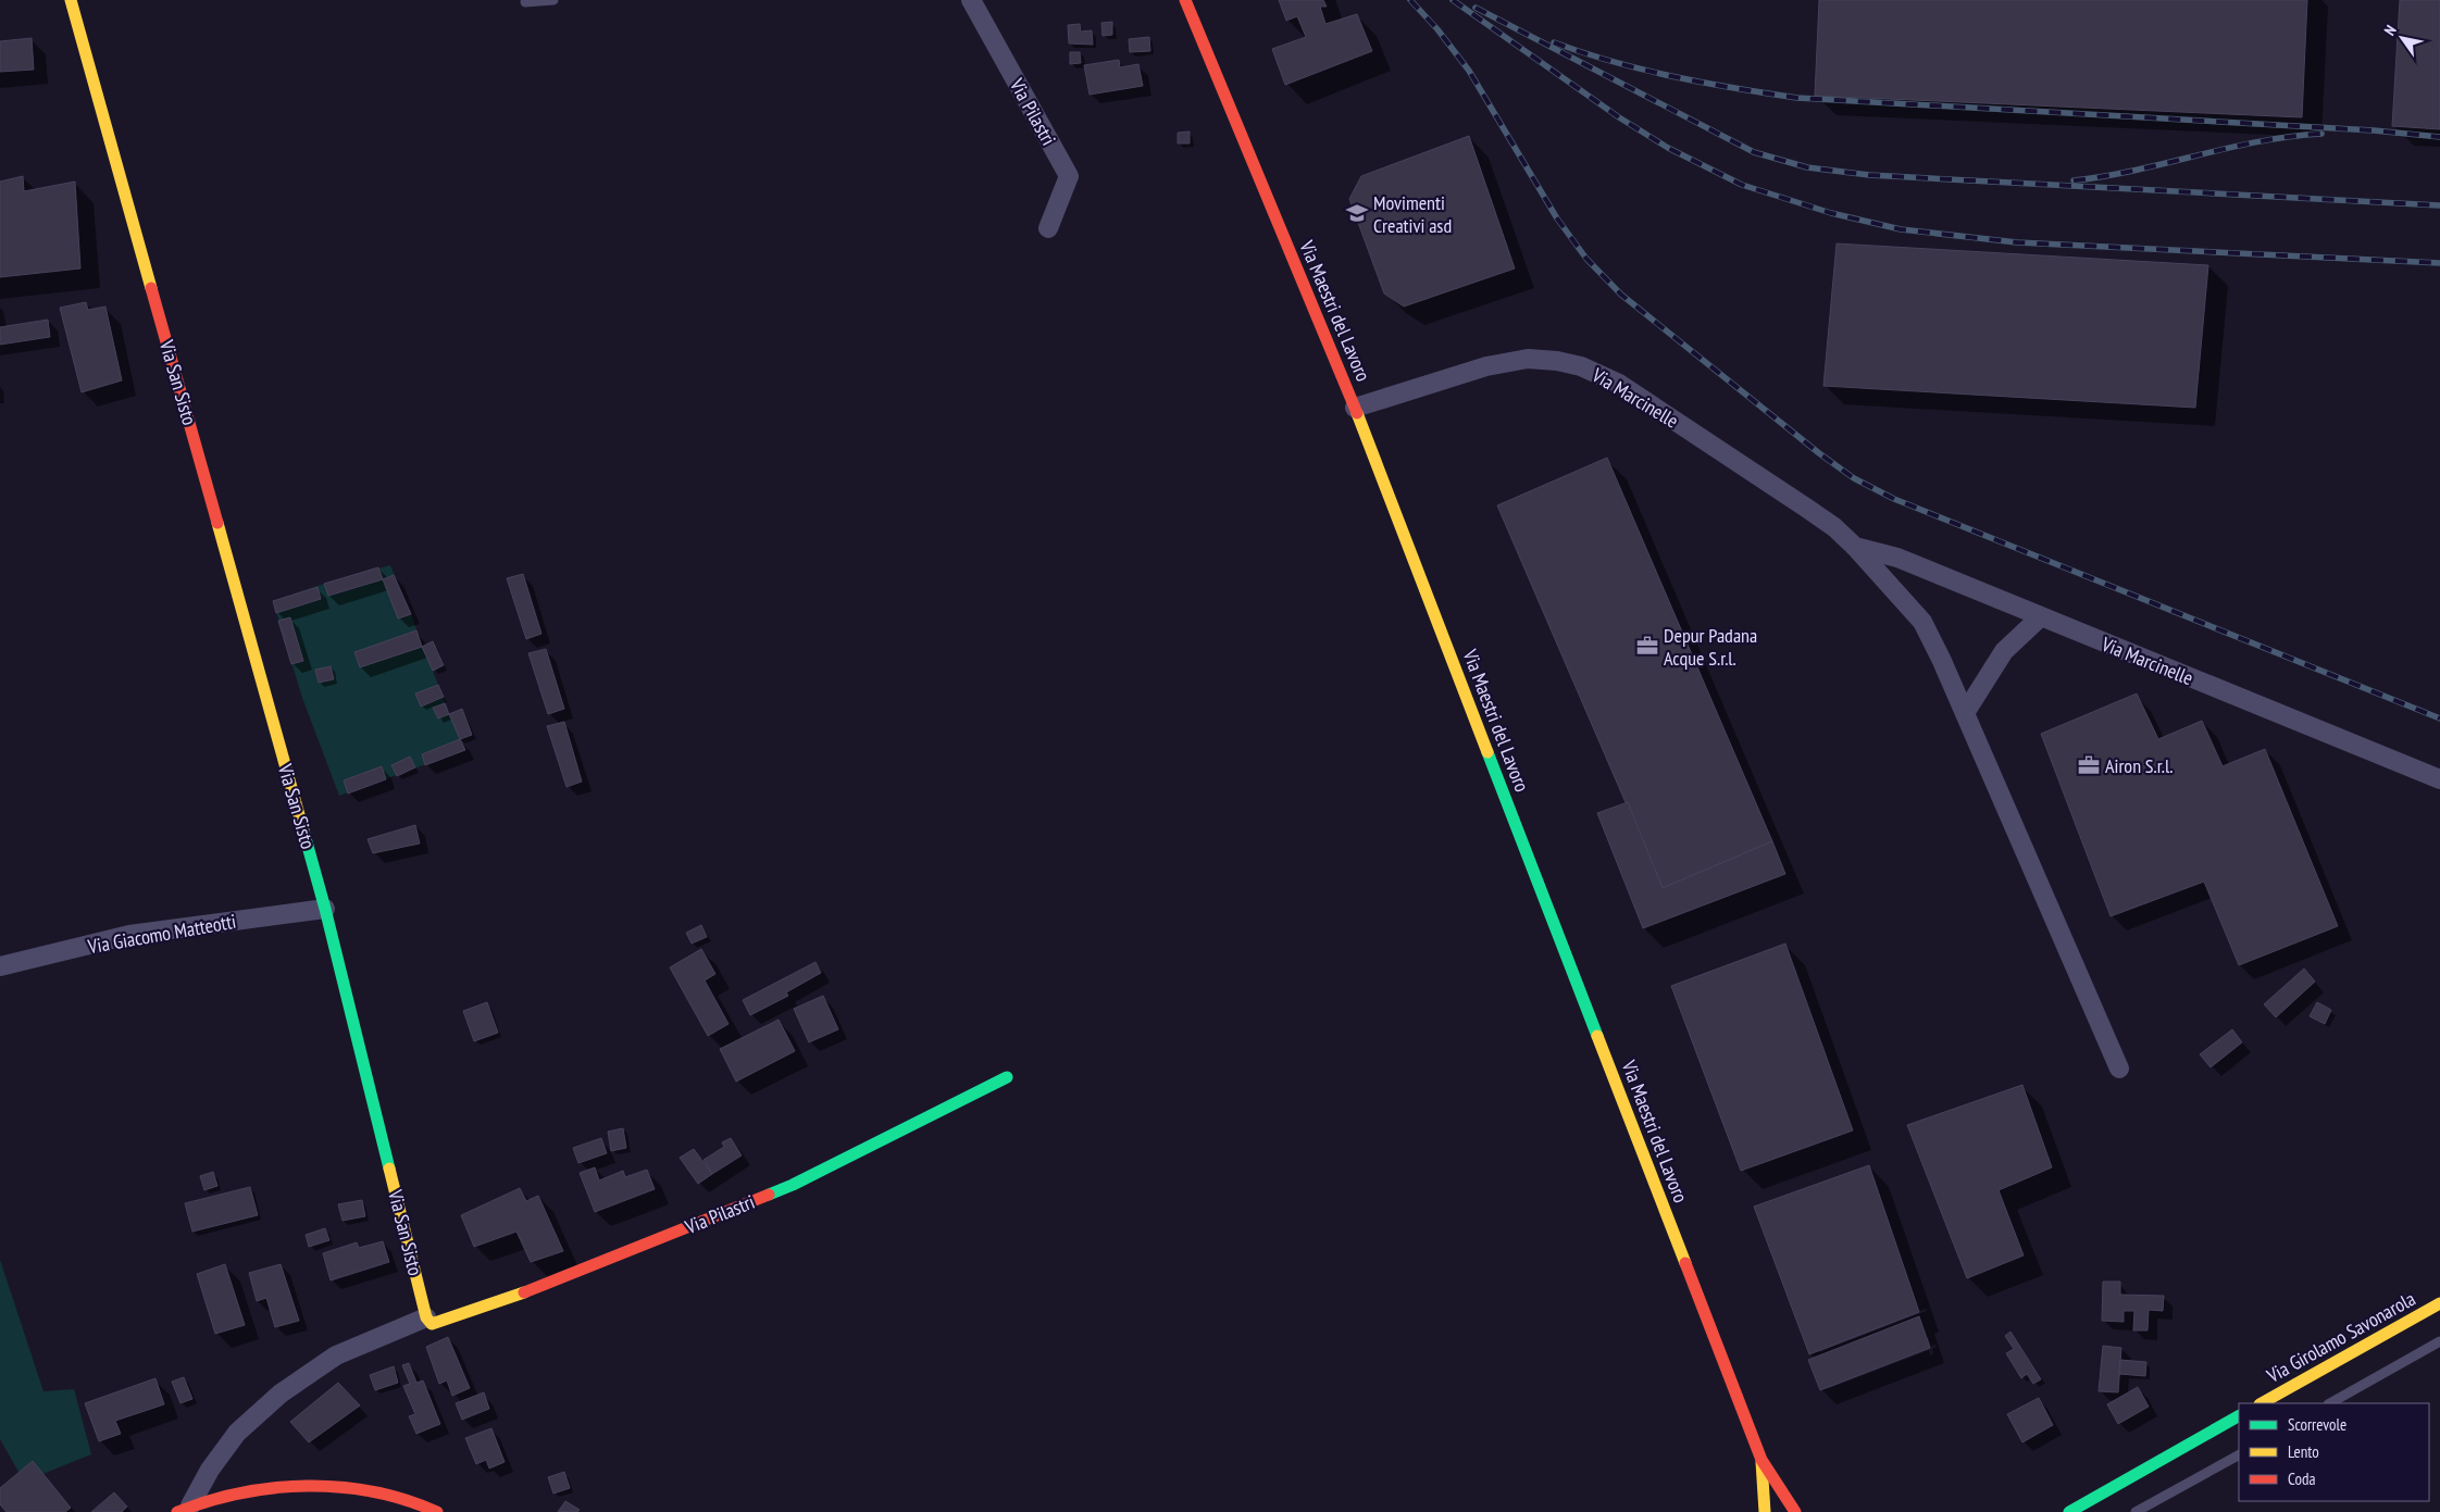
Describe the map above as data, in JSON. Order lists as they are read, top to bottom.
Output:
{
  "streets": {
    "street": [
      "Via Pilastri",
      "Via Maestri del Lavoro",
      "Via San Sisto",
      "Via Marcinelle",
      "Via Giacomo Matteotti",
      "Via Girolamo Savonarola"
    ]
  },
  "crossings": [
    ["Via Pilastri", "Via San Sisto"],
    ["Via Maestri del Lavoro", "Via Marcinelle"],
    ["Via San Sisto", "Via Giacomo Matteotti"]
  ],
  "places": {
    "school or university": ["Movimenti Creativi asd"],
    "office": ["Depur Padana Acque S.r.l.", "Airon S.r.l."]
  },
  "legend": ["Scorrevole", "Lento", "Coda"],
  "north": "top left"
}
